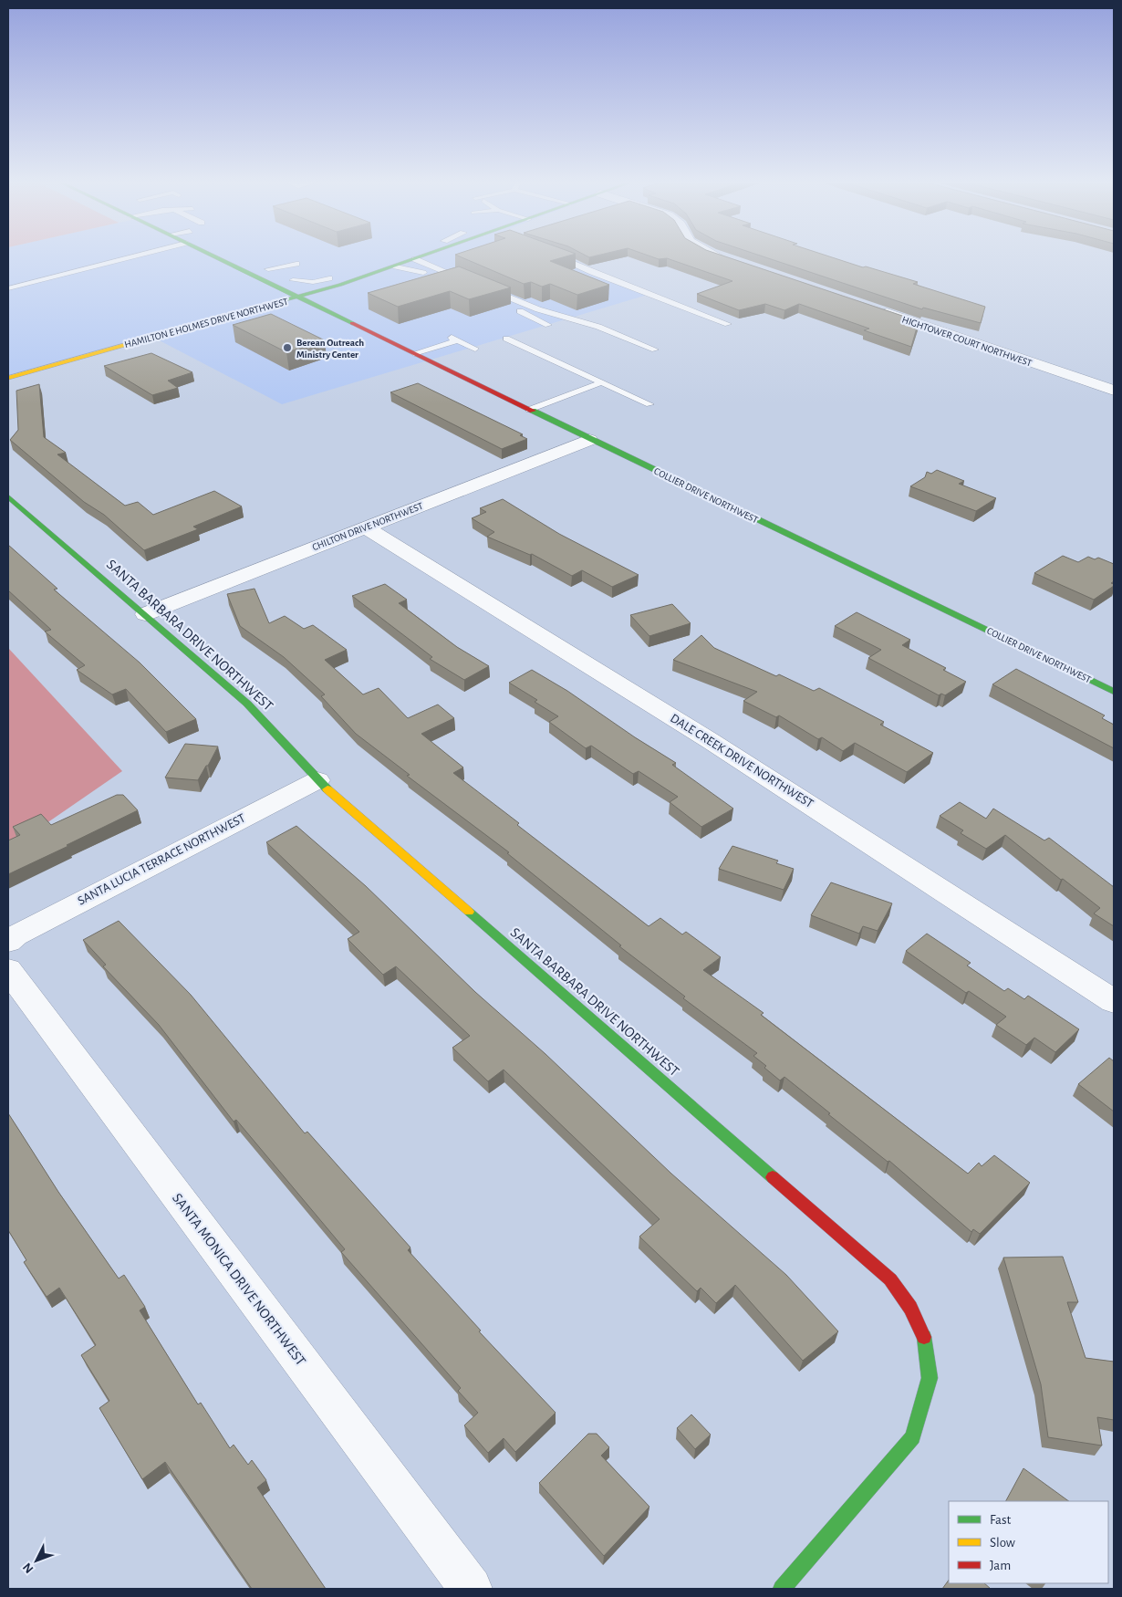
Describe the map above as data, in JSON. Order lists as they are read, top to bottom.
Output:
{
  "streets": {
    "main road": ["HAMILTON E HOLMES DRIVE NORTHWEST", "COLLIER DRIVE NORTHWEST", "SANTA BARBARA DRIVE NORTHWEST"],
    "street": [
      "HIGHTOWER COURT NORTHWEST",
      "CHILTON DRIVE NORTHWEST",
      "DALE CREEK DRIVE NORTHWEST",
      "SANTA LUCIA TERRACE NORTHWEST",
      "SANTA MONICA DRIVE NORTHWEST"
    ]
  },
  "crossings": [
    ["HAMILTON E HOLMES DRIVE NORTHWEST", "COLLIER DRIVE NORTHWEST"],
    ["COLLIER DRIVE NORTHWEST", "CHILTON DRIVE NORTHWEST"],
    ["CHILTON DRIVE NORTHWEST", "SANTA BARBARA DRIVE NORTHWEST"],
    ["CHILTON DRIVE NORTHWEST", "DALE CREEK DRIVE NORTHWEST"],
    ["SANTA BARBARA DRIVE NORTHWEST", "SANTA LUCIA TERRACE NORTHWEST"]
  ],
  "places": ["Berean Outreach Ministry Center"],
  "legend": ["Fast", "Slow", "Jam"],
  "north": "bottom left"
}
